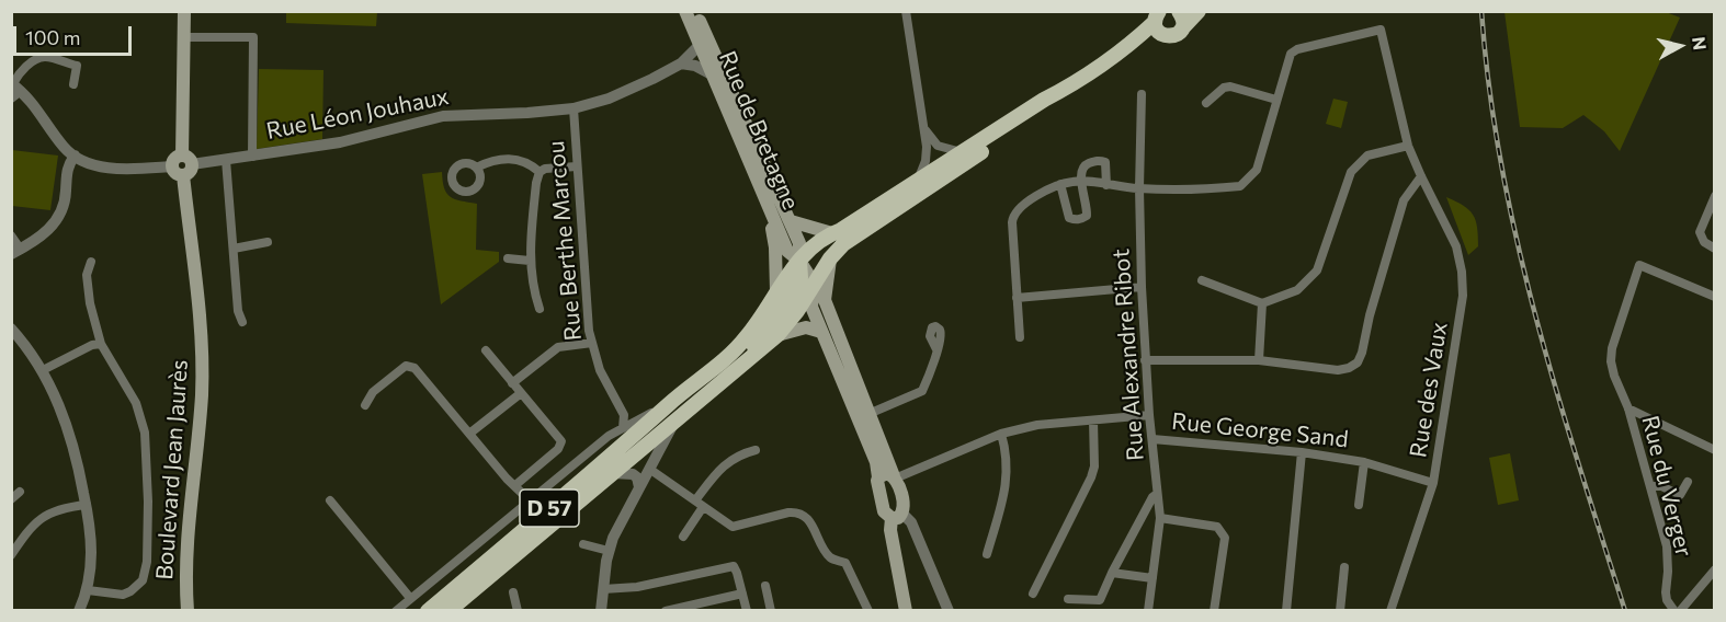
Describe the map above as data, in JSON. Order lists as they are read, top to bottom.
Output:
{
  "streets": {
    "main road": ["Rue de Bretagne", "Boulevard Jean Jaurès", "D 57"],
    "street": [
      "Rue Léon Jouhaux",
      "Rue Berthe Marcou",
      "Rue Alexandre Ribot",
      "Rue des Vaux",
      "Rue George Sand",
      "Rue du Verger"
    ]
  },
  "crossings": [
    ["Rue Léon Jouhaux", "Rue de Bretagne"],
    ["Rue Léon Jouhaux", "Rue Berthe Marcou"],
    ["Rue Léon Jouhaux", "Boulevard Jean Jaurès"],
    ["Rue de Bretagne", "D 57"],
    ["Rue Alexandre Ribot", "Rue George Sand"],
    ["Rue des Vaux", "Rue George Sand"]
  ],
  "scale_bar": "100 m",
  "north": "right"
}
